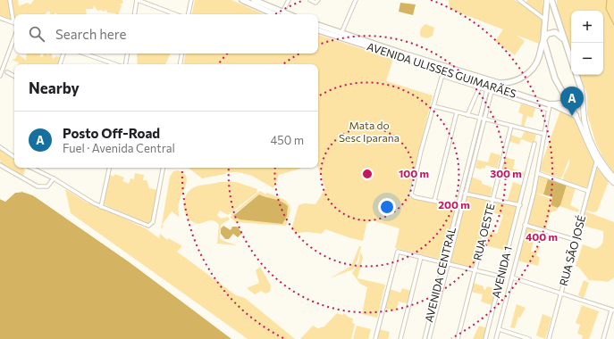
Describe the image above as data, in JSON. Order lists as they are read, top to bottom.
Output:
{
  "streets": {
    "main road": ["AVENIDA ULISSES GUIMARÃES"],
    "street": [
      "RUA OESTE",
      "RUA SÃO JOSÉ",
      "AVENIDA 1",
      "AVENIDA CENTRAL"
    ]
  },
  "crossings": [
    ["AVENIDA ULISSES GUIMARÃES", "AVENIDA CENTRAL"]
  ],
  "parks": ["Mata do Sesc Iparana"],
  "page": {
    "map_buttons": ["+", "−"],
    "search": "Search here",
    "heading": "Nearby",
    "pins": "A",
    "list": [
      {
        "mark": "A",
        "name": "Posto Off-Road",
        "note": "Fuel · Avenida Central",
        "value": "450 m"
      }
    ]
  },
  "rings": [
    "100 m",
    "300 m",
    "200 m",
    "400 m"
  ]
}
